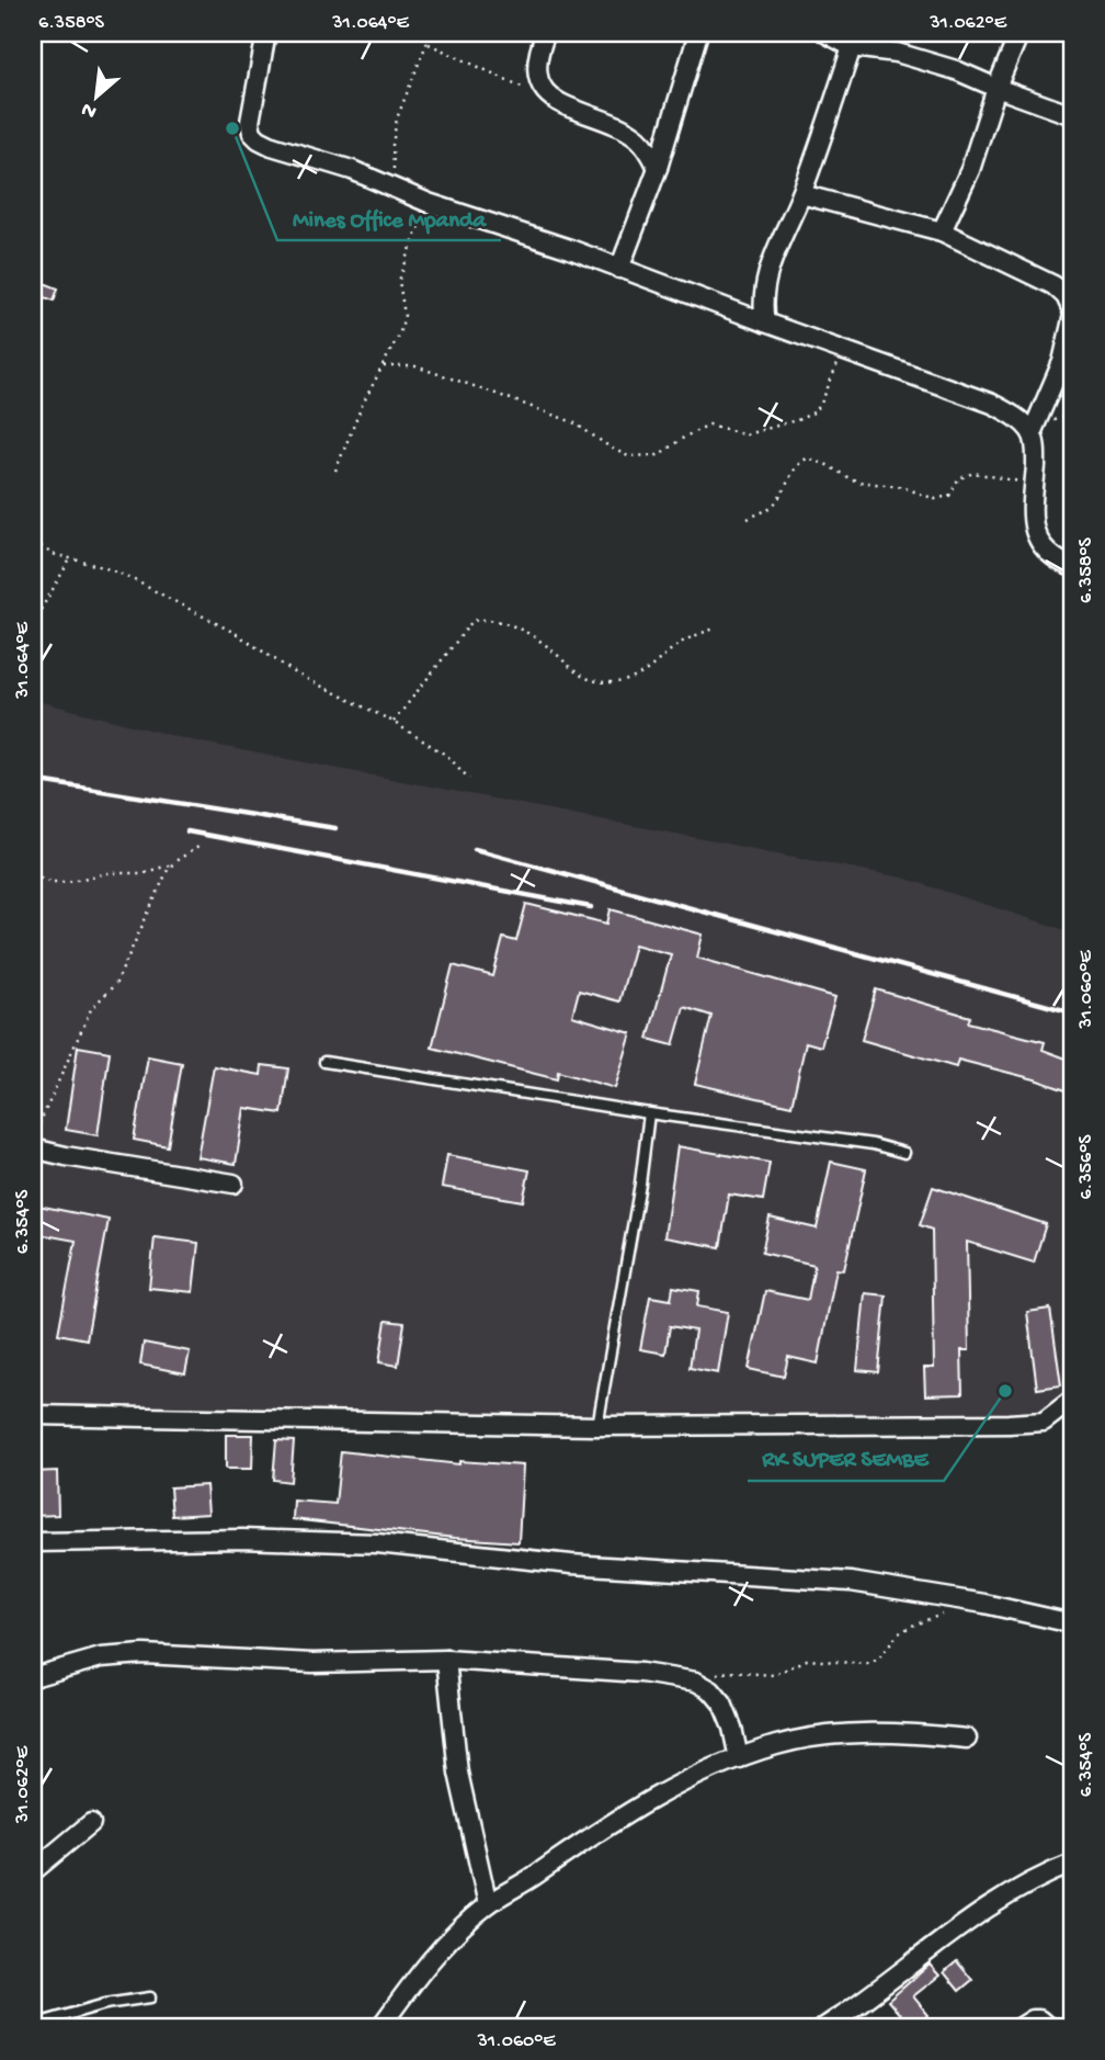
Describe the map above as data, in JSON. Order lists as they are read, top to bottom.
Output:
{
  "places": ["Mines Office Mpanda", "RK SUPER SEMBE"],
  "north": "bottom left",
  "coordinates": [
    "6.358°S",
    "31.064°E",
    "31.062°E",
    "31.060°E",
    "6.356°S",
    "6.354°S"
  ]
}
